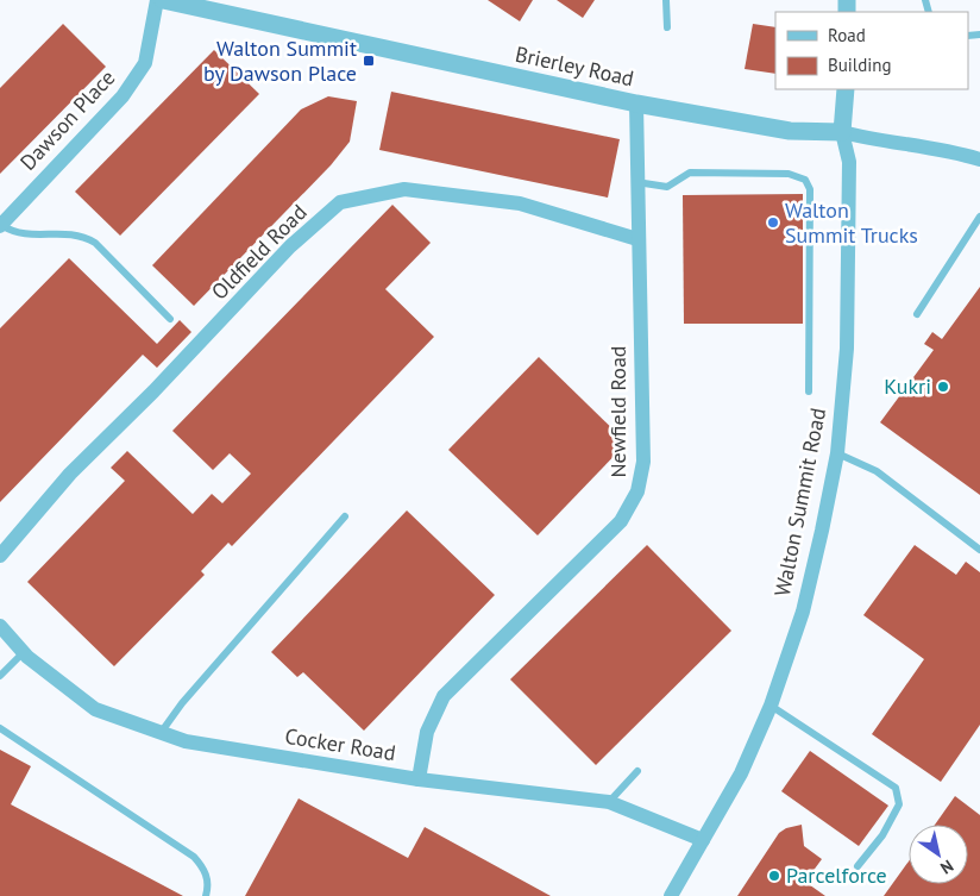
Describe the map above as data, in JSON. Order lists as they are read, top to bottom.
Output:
{
  "streets": {
    "street": [
      "Brierley Road",
      "Dawson Place",
      "Oldfield Road",
      "Newfield Road",
      "Walton Summit Road",
      "Cocker Road"
    ]
  },
  "crossings": [
    ["Brierley Road", "Newfield Road"],
    ["Brierley Road", "Walton Summit Road"],
    ["Oldfield Road", "Newfield Road"],
    ["Newfield Road", "Cocker Road"],
    ["Walton Summit Road", "Cocker Road"]
  ],
  "places": {
    "transit": ["Walton Summit by Dawson Place"],
    "other": ["Walton Summit Trucks", "Kukri", "Parcelforce"]
  },
  "legend": ["Road", "Building"],
  "north": "bottom right"
}
